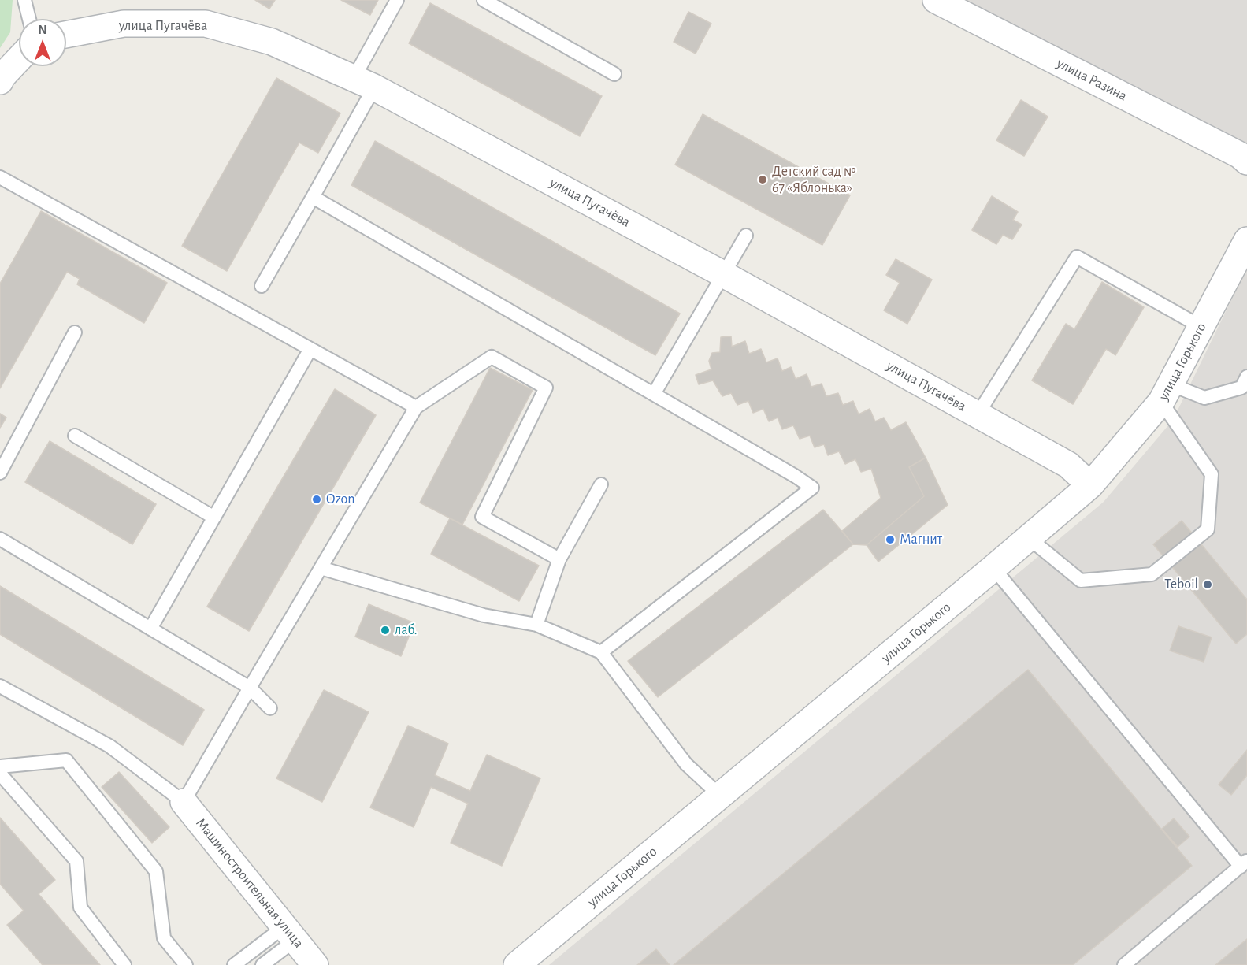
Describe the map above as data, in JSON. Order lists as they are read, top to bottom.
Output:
{
  "streets": {
    "street": [
      "улица Пугачёва",
      "улица Разина",
      "улица Горького",
      "Машиностроительная улица"
    ]
  },
  "crossings": [
    ["улица Пугачёва", "улица Горького"]
  ],
  "places": [
    "Детский сад № 67 «Яблонька»",
    "Ozon",
    "Магнит",
    "Teboil",
    "лаб."
  ],
  "north": "top"
}
